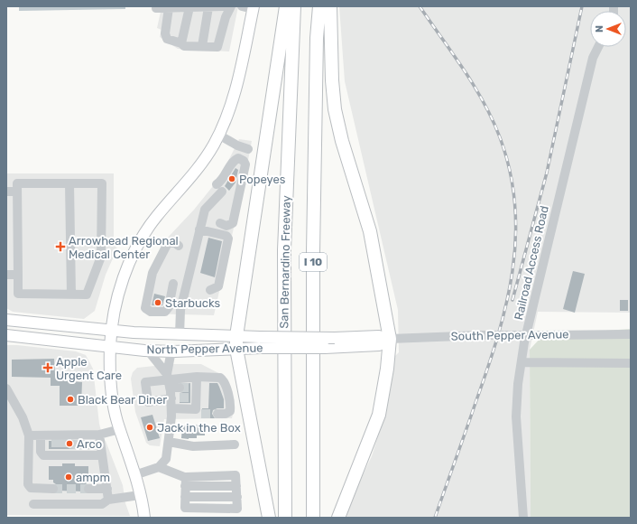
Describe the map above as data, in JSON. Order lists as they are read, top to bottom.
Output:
{
  "streets": {
    "highway": ["San Bernardino Freeway", "I 10"],
    "main road": ["South Pepper Avenue", "North Pepper Avenue"],
    "street": ["Railroad Access Road"]
  },
  "crossings": [
    ["South Pepper Avenue", "North Pepper Avenue"]
  ],
  "places": {
    "other": [
      "Popeyes",
      "Starbucks",
      "Black Bear Diner",
      "Jack in the Box",
      "Arco",
      "ampm"
    ],
    "health": ["Arrowhead Regional Medical Center", "Apple Urgent Care"]
  },
  "north": "left"
}
